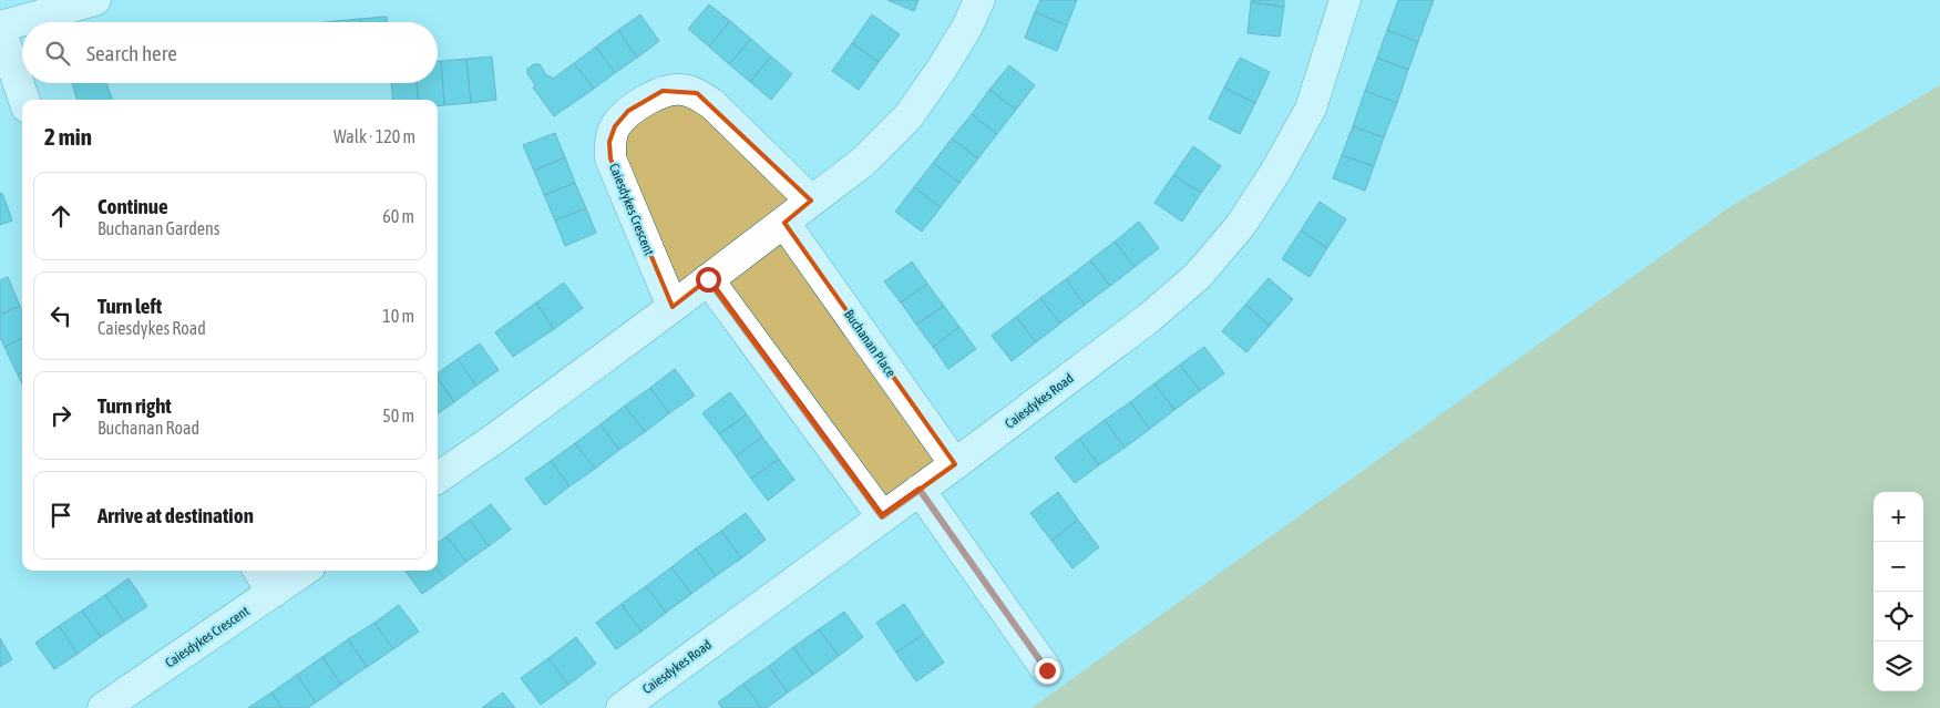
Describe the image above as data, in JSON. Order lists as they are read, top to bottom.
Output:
{
  "streets": {
    "street": ["Caiesdykes Crescent", "Buchanan Place", "Caiesdykes Road"]
  },
  "crossings": [
    ["Buchanan Place", "Caiesdykes Road"]
  ],
  "page": {
    "search": "Search here",
    "heading": ["2 min", "Walk · 120 m"],
    "list": [
      ["Continue", "Buchanan Gardens", "60 m"],
      ["Turn left", "Caiesdykes Road", "10 m"],
      ["Turn right", "Buchanan Road", "50 m"],
      "Arrive at destination"
    ],
    "map_buttons": ["+", "−"]
  }
}
